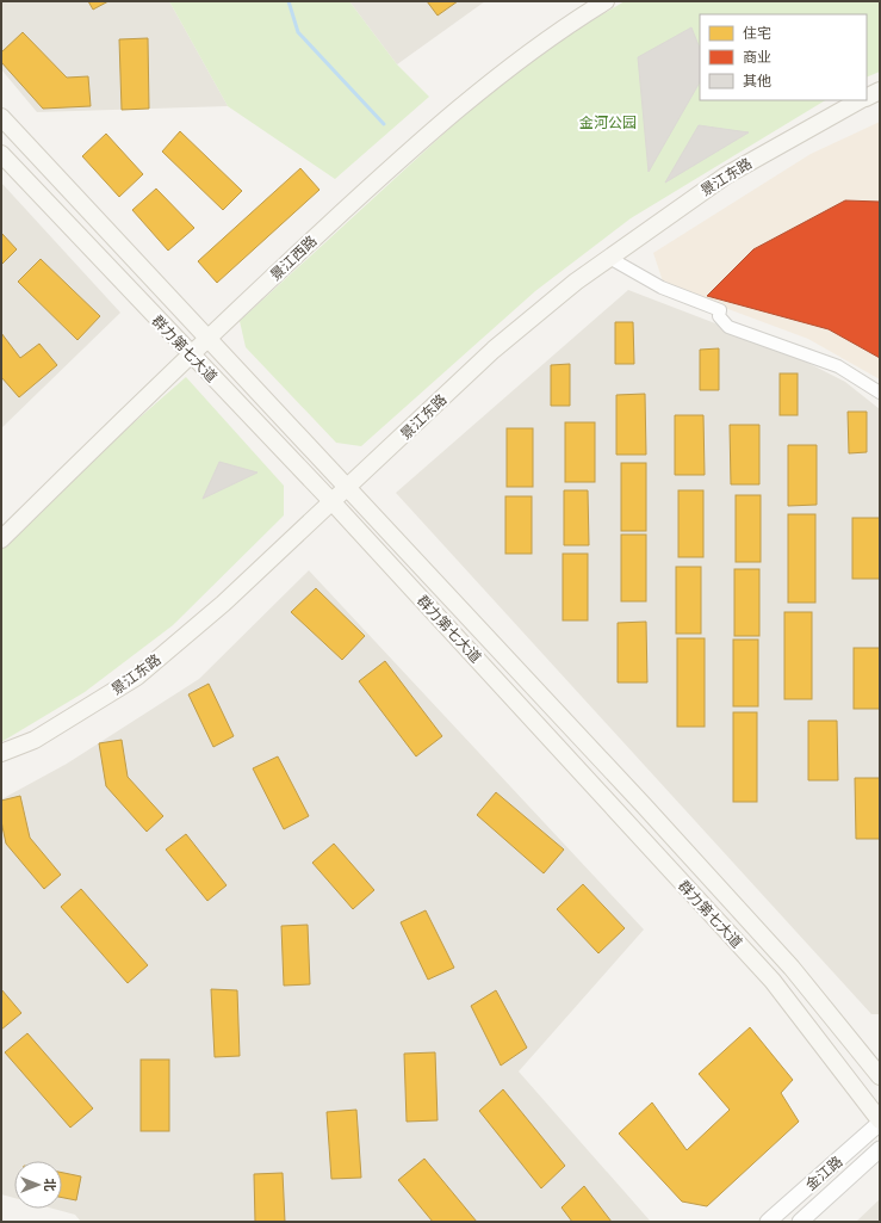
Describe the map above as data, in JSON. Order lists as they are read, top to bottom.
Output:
{
  "streets": {
    "main road": ["景江东路", "景江西路", "群力第七大道"],
    "street": ["金江路"]
  },
  "crossings": [
    ["景江东路", "群力第七大道"],
    ["景江西路", "群力第七大道"],
    ["群力第七大道", "金江路"]
  ],
  "parks": ["金河公园"],
  "legend": ["住宅", "商业", "其他"],
  "north": "right"
}
